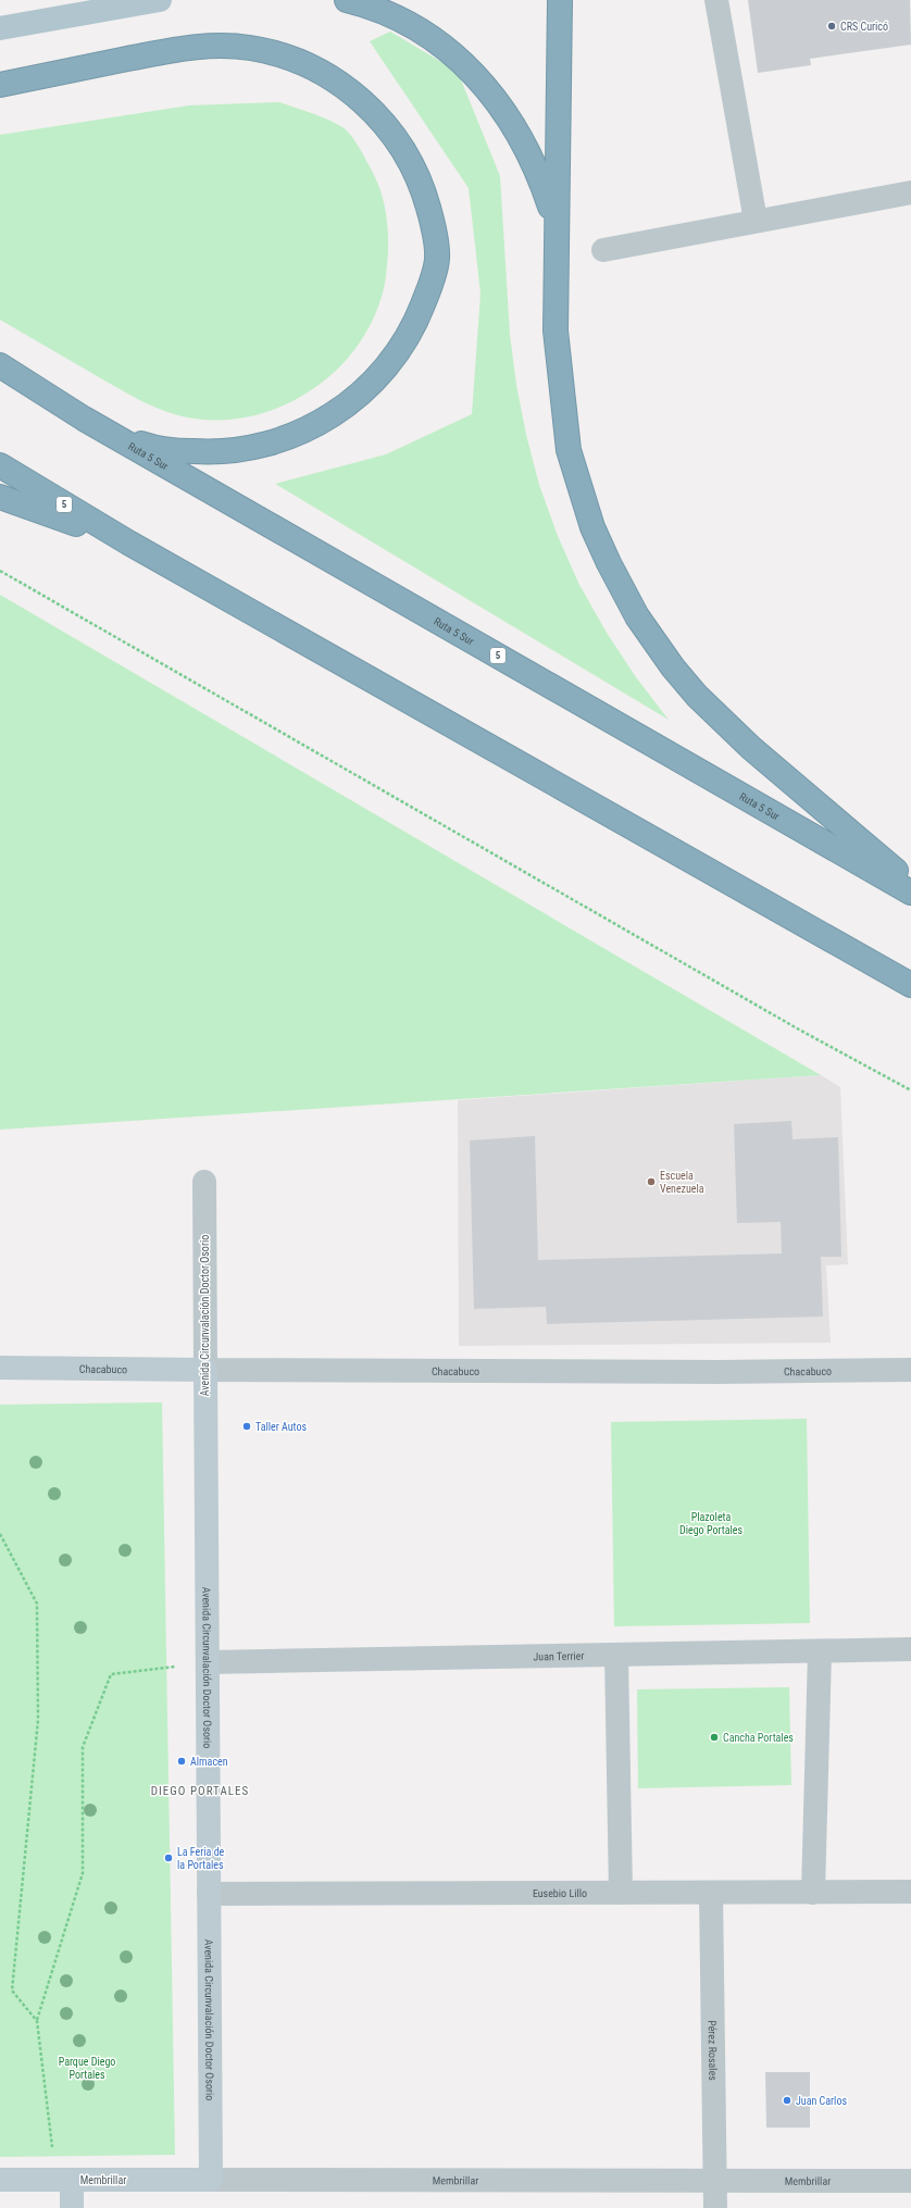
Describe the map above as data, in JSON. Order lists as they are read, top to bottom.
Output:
{
  "streets": {
    "highway": ["Ruta 5 Sur", "5"],
    "main road": ["Avenida Circunvalación Doctor Osorio", "Chacabuco", "Membrillar"],
    "street": ["Juan Terrier", "Eusebio Lillo", "Pérez Rosales"]
  },
  "crossings": [
    ["Avenida Circunvalación Doctor Osorio", "Chacabuco"],
    ["Avenida Circunvalación Doctor Osorio", "Juan Terrier"],
    ["Avenida Circunvalación Doctor Osorio", "Eusebio Lillo"],
    ["Avenida Circunvalación Doctor Osorio", "Membrillar"],
    ["Eusebio Lillo", "Pérez Rosales"],
    ["Pérez Rosales", "Membrillar"]
  ],
  "districts": ["DIEGO PORTALES"],
  "parks": ["Plazoleta Diego Portales", "Parque Diego Portales"],
  "places": [
    "CRS Curicó",
    "Escuela Venezuela",
    "Taller Autos",
    "Cancha Portales",
    "Almacen",
    "La Feria de la Portales",
    "Juan Carlos"
  ]
}
